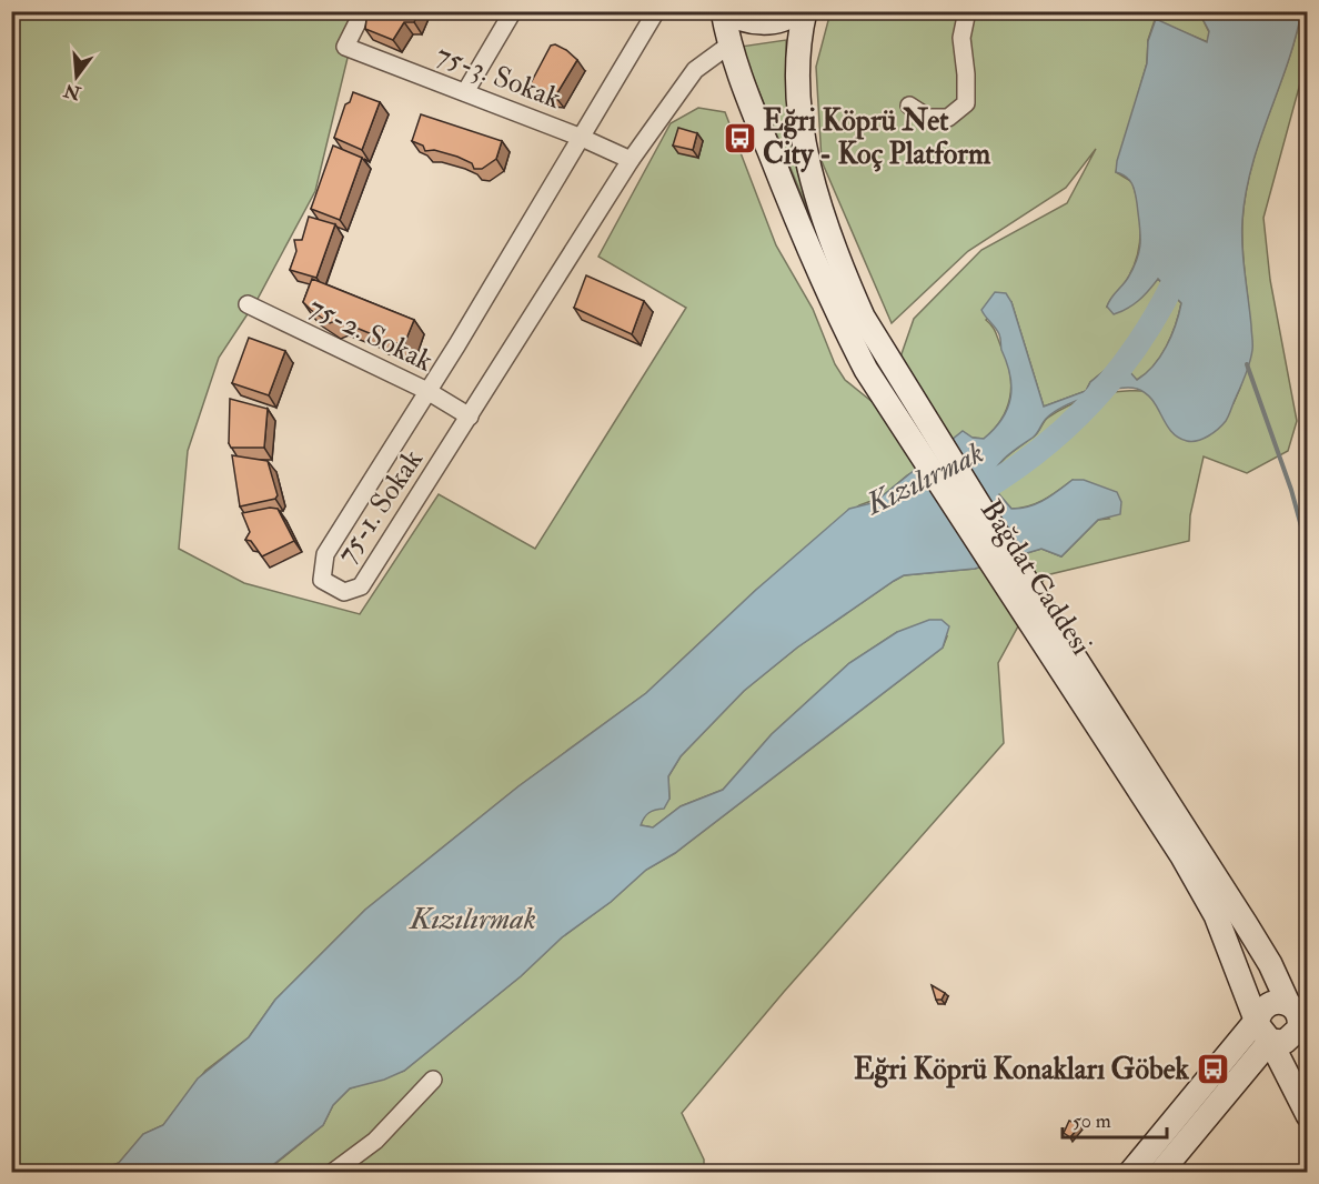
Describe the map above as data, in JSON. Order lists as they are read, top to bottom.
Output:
{
  "streets": {
    "main road": ["Bağdat Caddesi"],
    "street": ["75-3. Sokak", "75-2. Sokak", "75-1. Sokak"]
  },
  "crossings": [
    ["75-3. Sokak", "75-1. Sokak"],
    ["75-2. Sokak", "75-1. Sokak"],
    ["75-1. Sokak", "Bağdat Caddesi"]
  ],
  "water": ["Kızılırmak"],
  "places": {
    "bus stop": ["Eğri Köprü Net City - Koç Platform", "Eğri Köprü Konakları Göbek"]
  },
  "scale_bar": "50 m",
  "north": "bottom"
}
